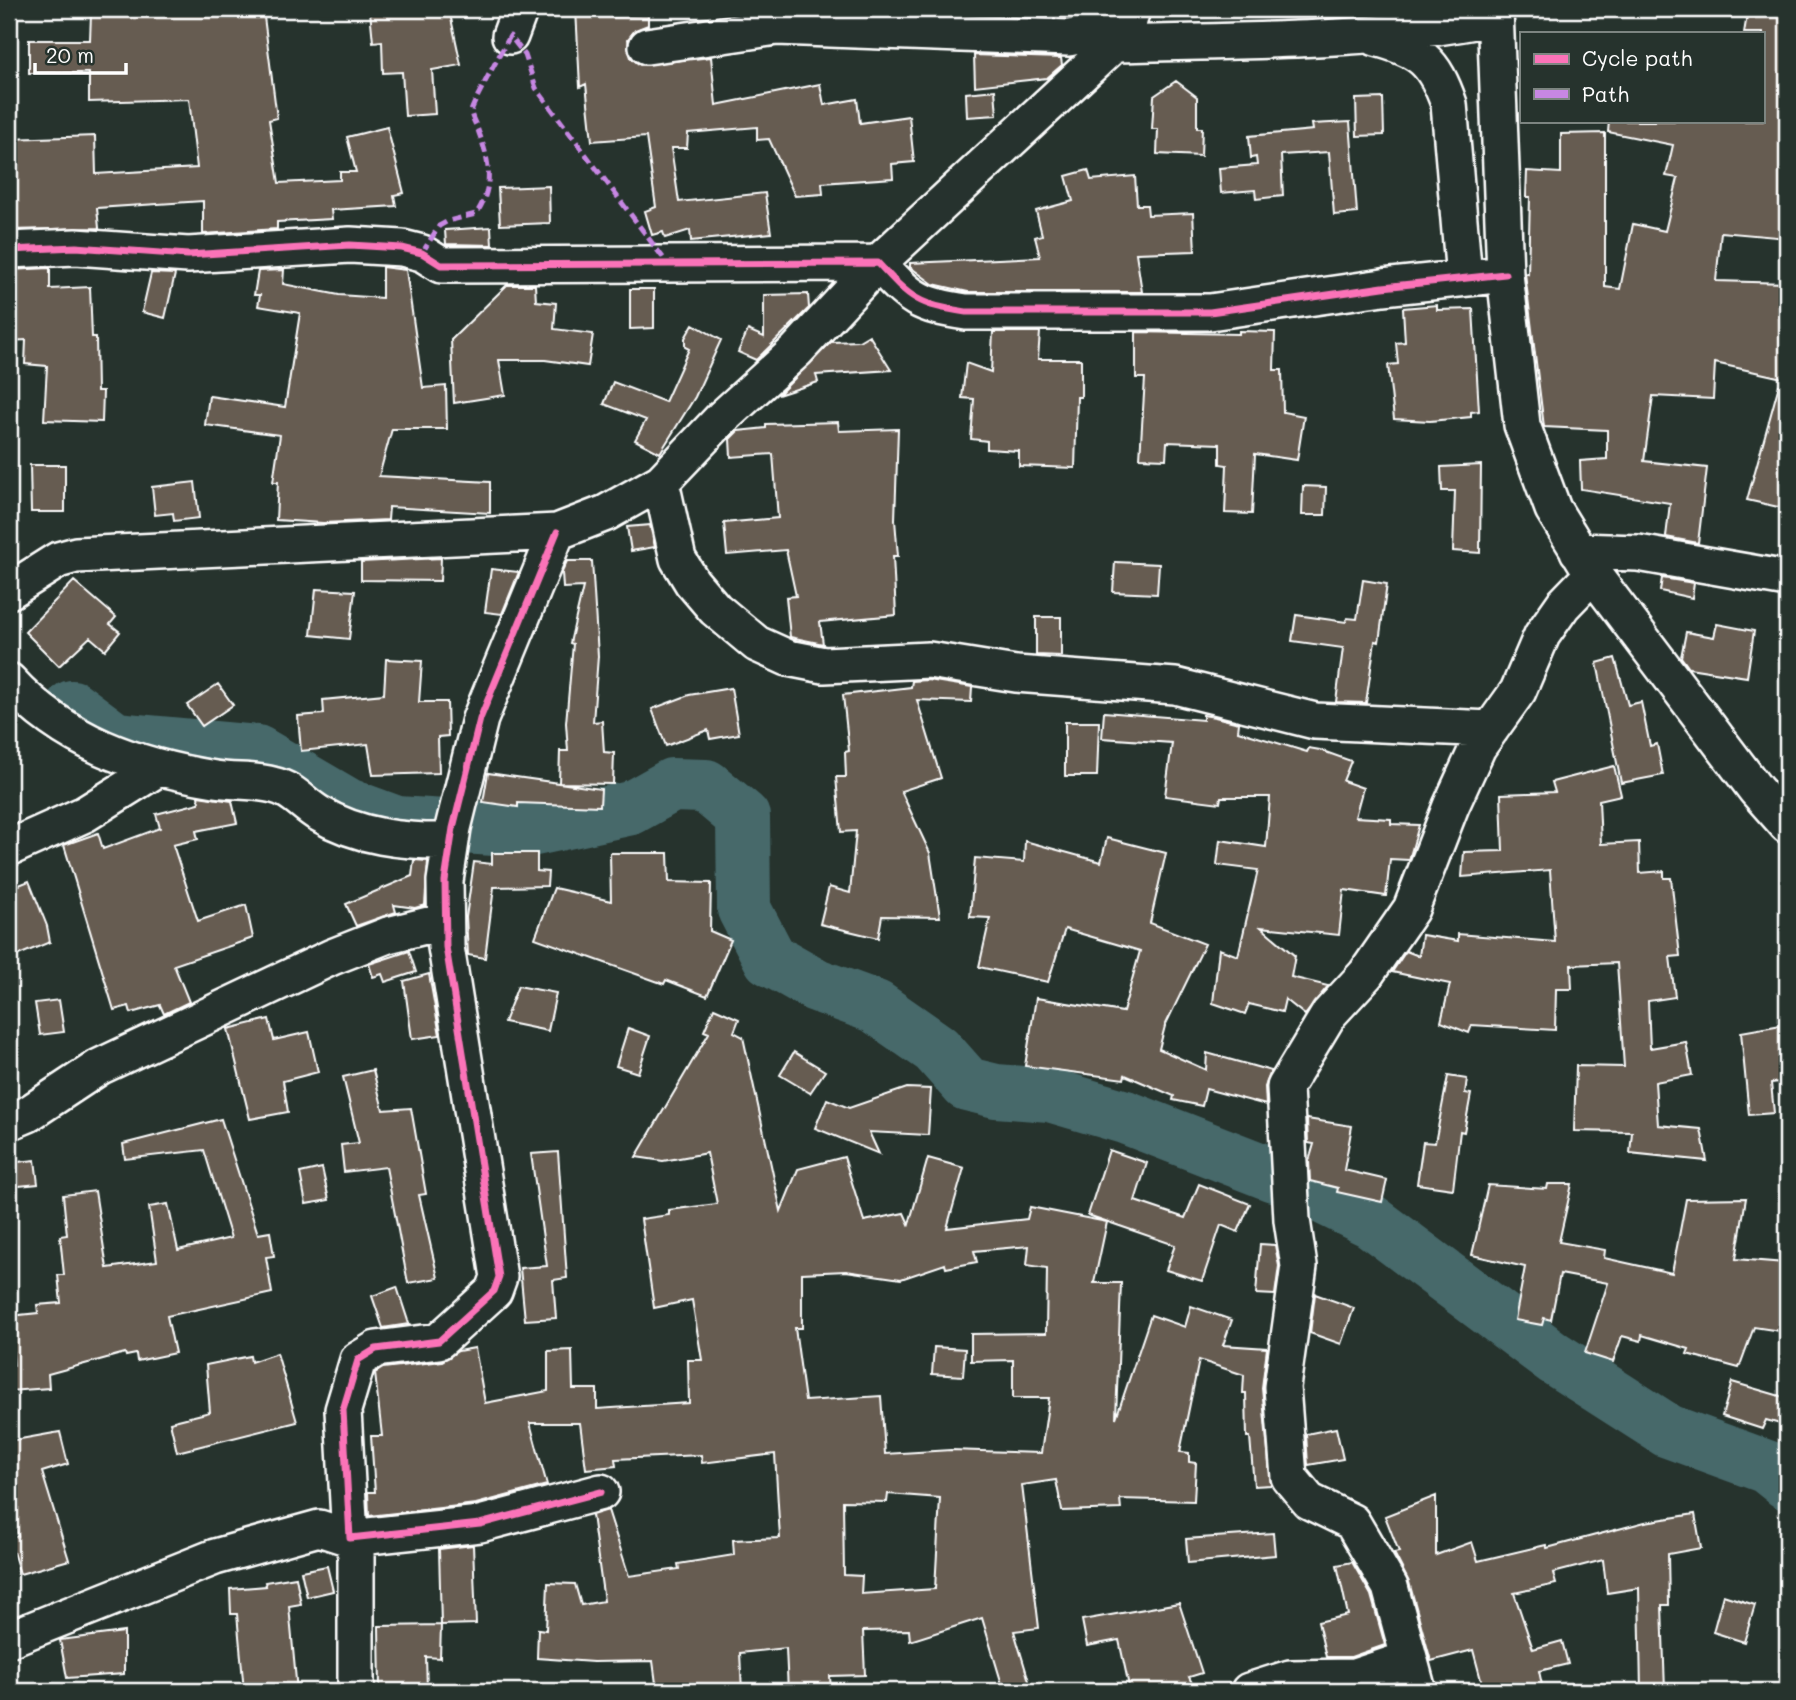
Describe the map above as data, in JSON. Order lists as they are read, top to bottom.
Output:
{
  "legend": ["Cycle path", "Path"],
  "scale_bar": "20 m"
}
